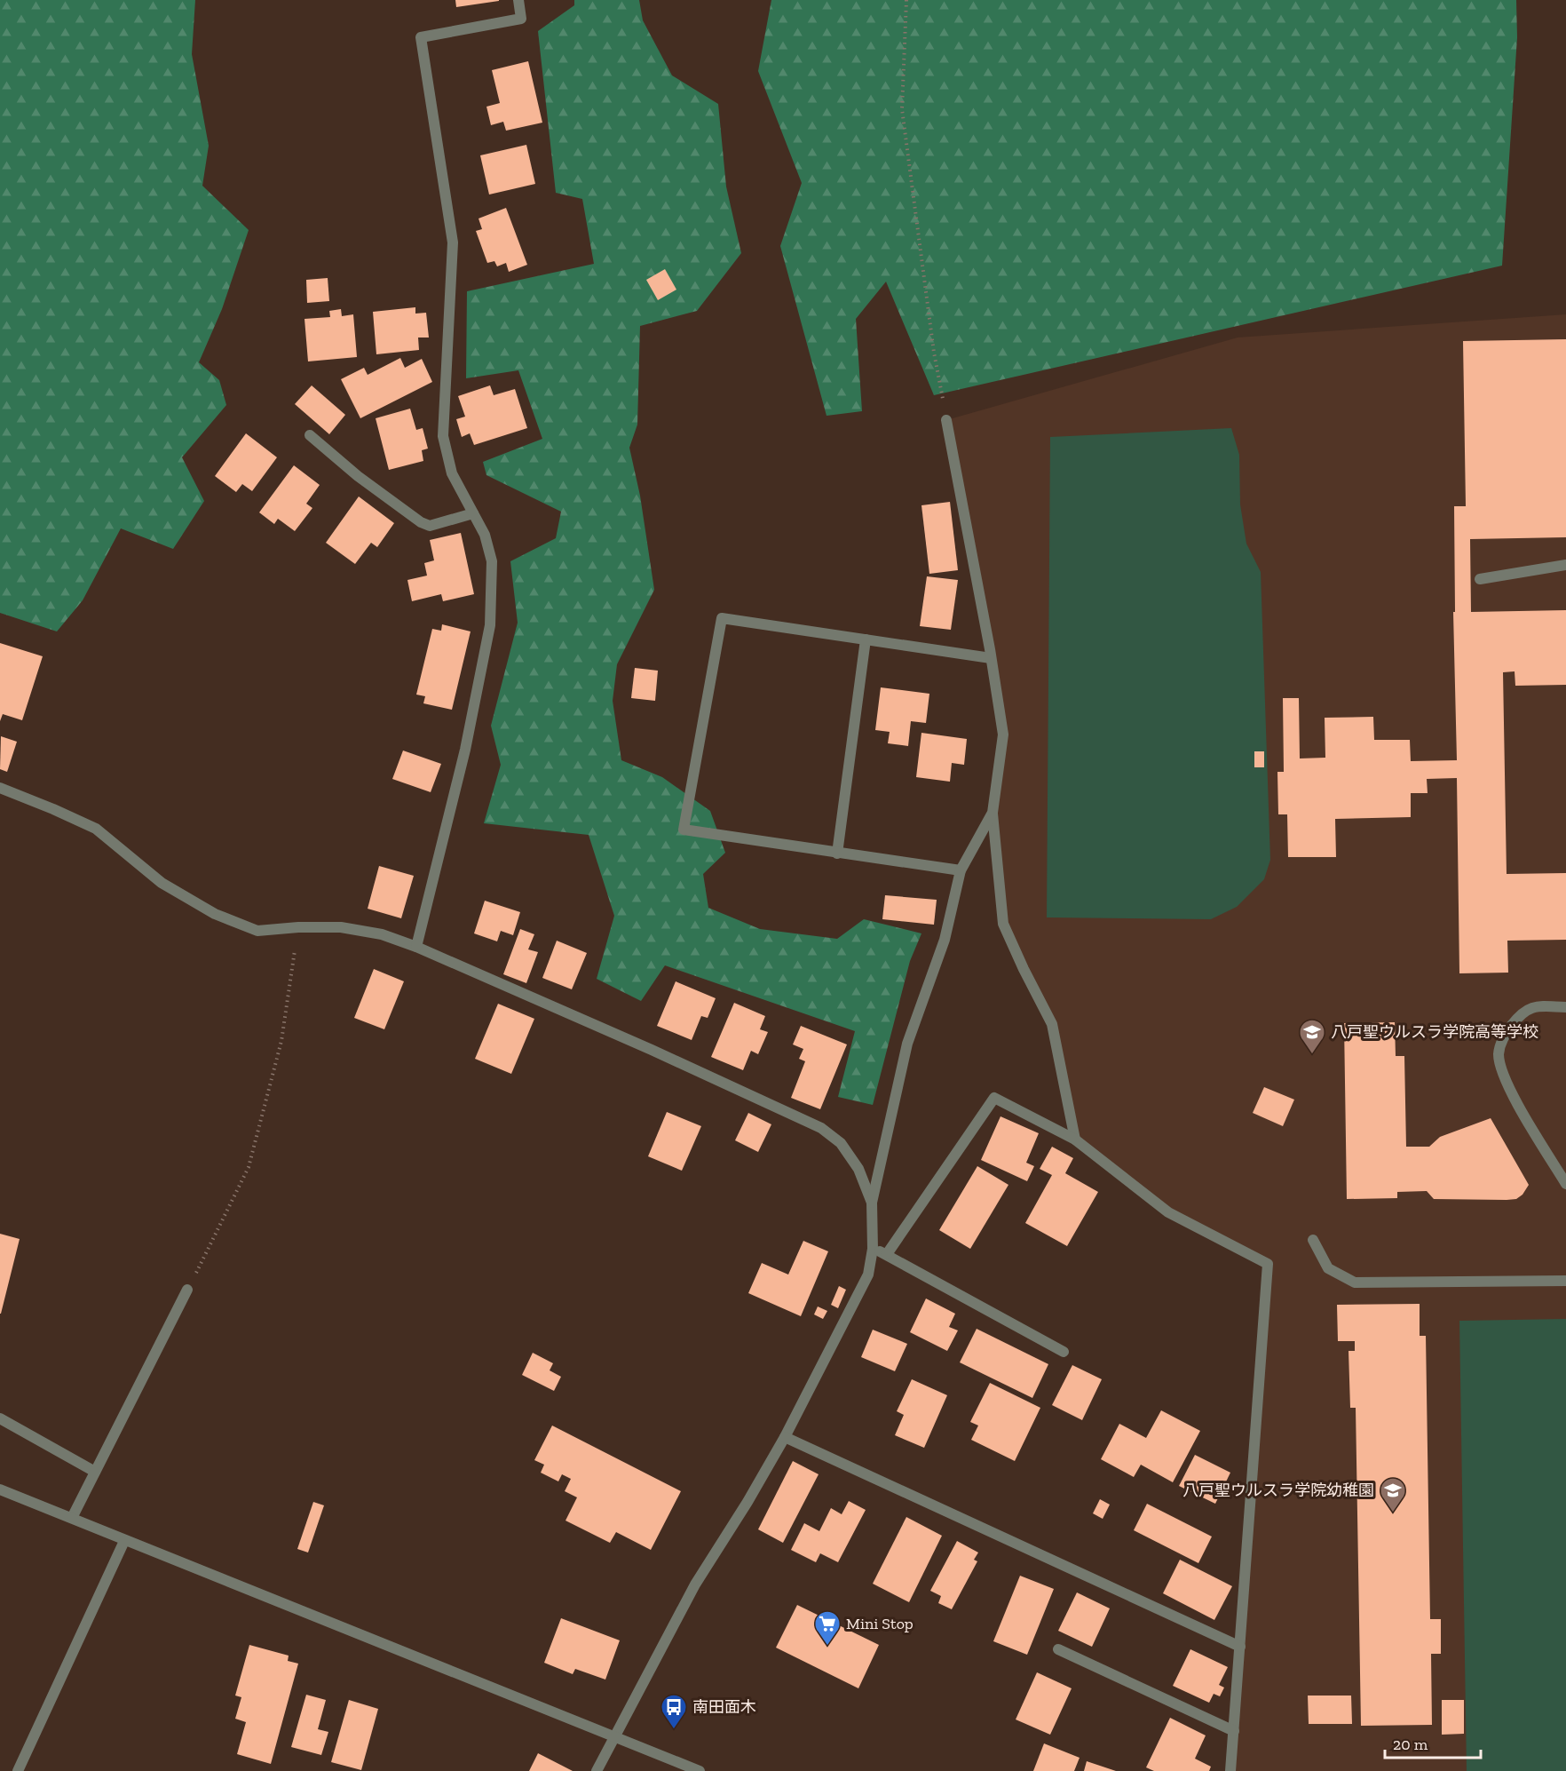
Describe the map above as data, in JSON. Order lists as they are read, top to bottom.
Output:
{
  "places": {
    "school or university": ["八戸聖ウルスラ学院高等学校", "八戸聖ウルスラ学院幼稚園"],
    "supermarket": ["Mini Stop"],
    "bus stop": ["南田面木"]
  },
  "scale_bar": "20 m"
}
